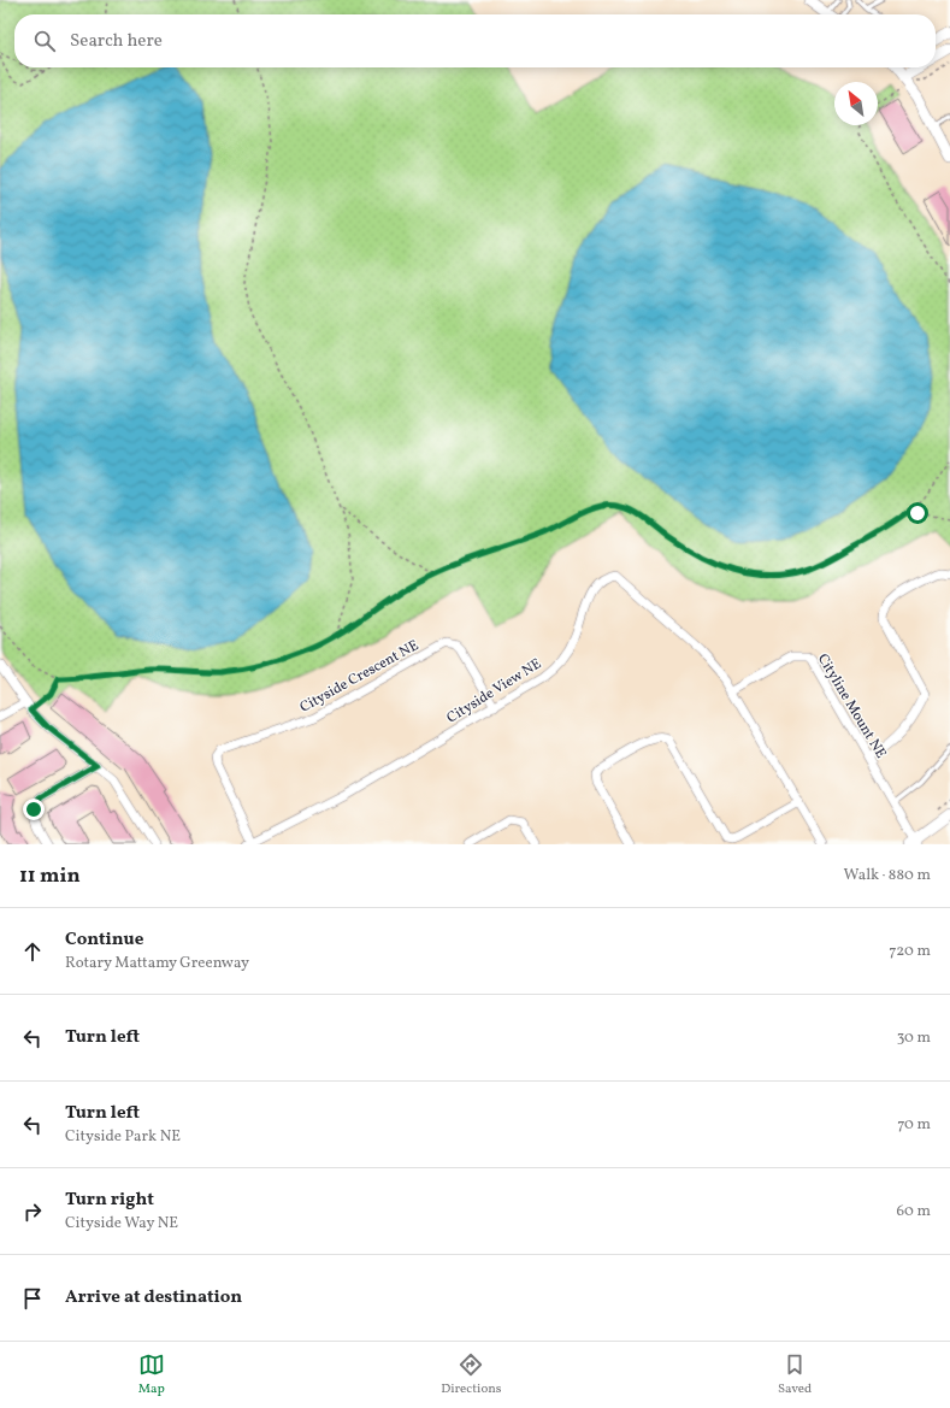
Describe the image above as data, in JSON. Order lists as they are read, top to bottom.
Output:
{
  "streets": {
    "street": ["Cityside Crescent NE", "Cityside View NE", "Cityline Mount NE"]
  },
  "crossings": [
    ["Cityside Crescent NE", "Cityside View NE"],
    ["Cityside View NE", "Cityline Mount NE"]
  ],
  "north": "top left",
  "page": {
    "search": "Search here",
    "heading": ["11 min", "Walk · 880 m"],
    "list": [
      ["Continue", "Rotary Mattamy Greenway", "720 m"],
      ["Turn left", "30 m"],
      ["Turn left", "Cityside Park NE", "70 m"],
      ["Turn right", "Cityside Way NE", "60 m"],
      "Arrive at destination"
    ],
    "nav": ["Map", "Directions", "Saved"]
  }
}
